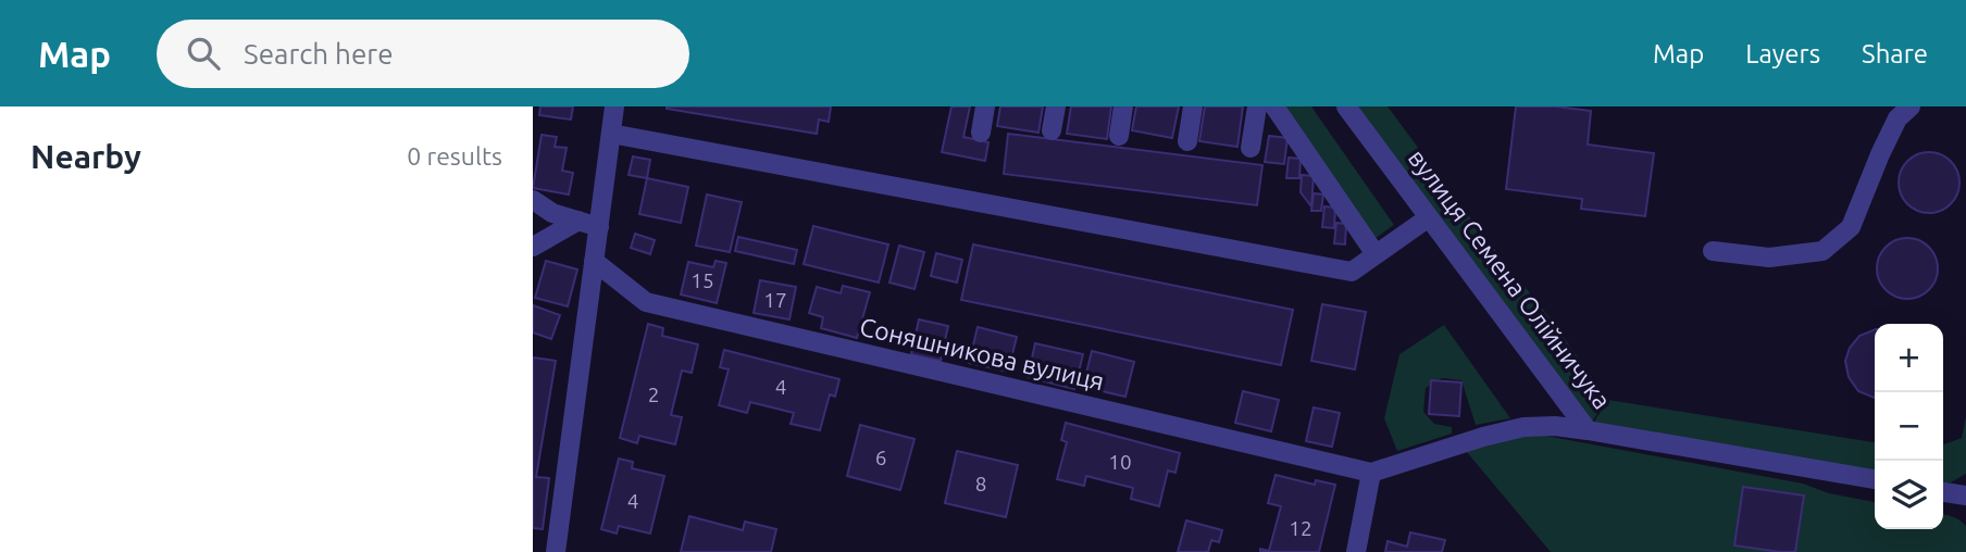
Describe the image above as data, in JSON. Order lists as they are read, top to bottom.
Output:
{
  "streets": {
    "street": ["вулиця Семена Олійничука", "Соняшникова вулиця"]
  },
  "house_numbers": [
    "15",
    "17",
    "4",
    "2",
    "6",
    "10",
    "8",
    "4",
    "12"
  ],
  "page": {
    "header": "Map",
    "search": "Search here",
    "nav": ["Map", "Layers", "Share"],
    "heading": ["Nearby", "0 results"],
    "map_buttons": ["+", "−"]
  }
}
